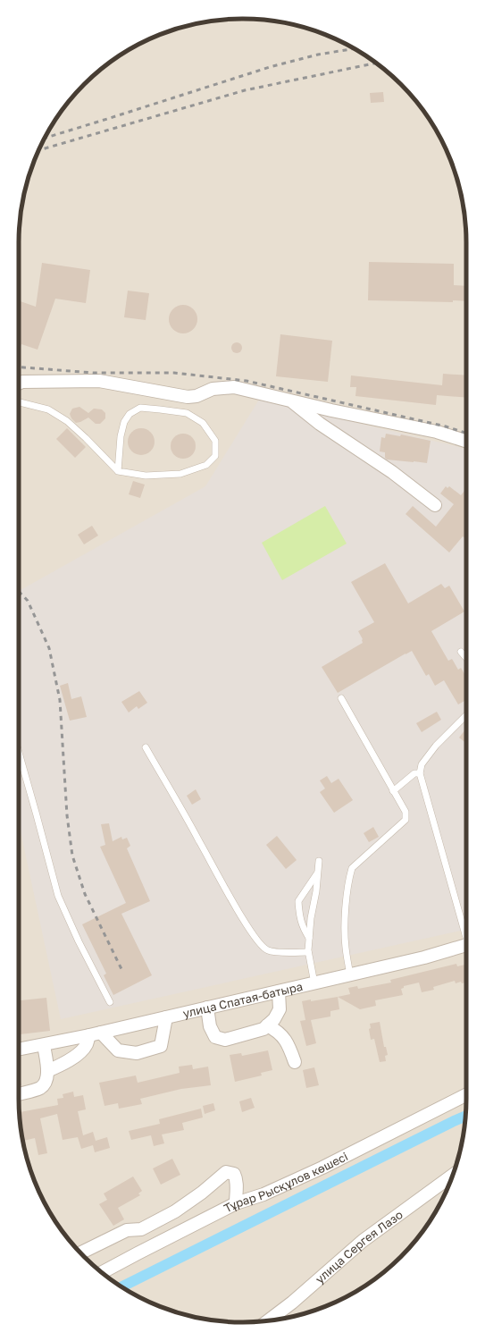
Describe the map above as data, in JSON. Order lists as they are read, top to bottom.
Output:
{
  "streets": {
    "street": ["улица Спатая-батыра", "Тұрар Рысқұлов көшесі", "улица Сергея Лазо"]
  }
}
